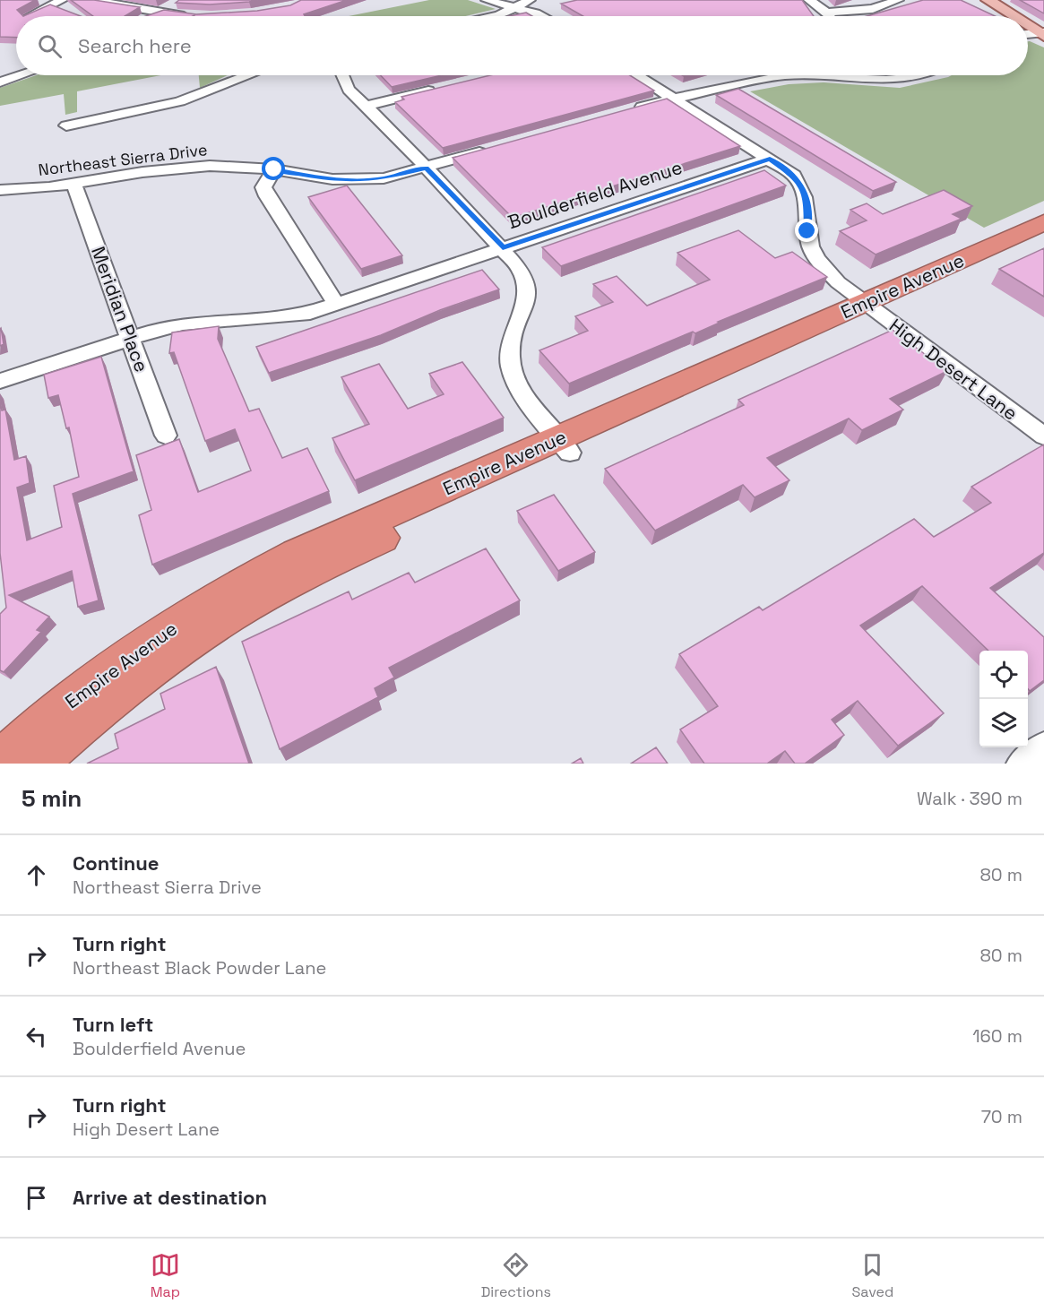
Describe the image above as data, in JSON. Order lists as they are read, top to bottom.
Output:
{
  "streets": {
    "highway": ["Empire Avenue"],
    "street": [
      "Northeast Sierra Drive",
      "Boulderfield Avenue",
      "Meridian Place",
      "High Desert Lane"
    ]
  },
  "crossings": [
    ["Northeast Sierra Drive", "Meridian Place"],
    ["Boulderfield Avenue", "Meridian Place"],
    ["Boulderfield Avenue", "High Desert Lane"],
    ["Empire Avenue", "High Desert Lane"]
  ],
  "page": {
    "search": "Search here",
    "heading": ["5 min", "Walk · 390 m"],
    "list": [
      ["Continue", "Northeast Sierra Drive", "80 m"],
      ["Turn right", "Northeast Black Powder Lane", "80 m"],
      ["Turn left", "Boulderfield Avenue", "160 m"],
      ["Turn right", "High Desert Lane", "70 m"],
      "Arrive at destination"
    ],
    "nav": ["Map", "Directions", "Saved"]
  }
}
